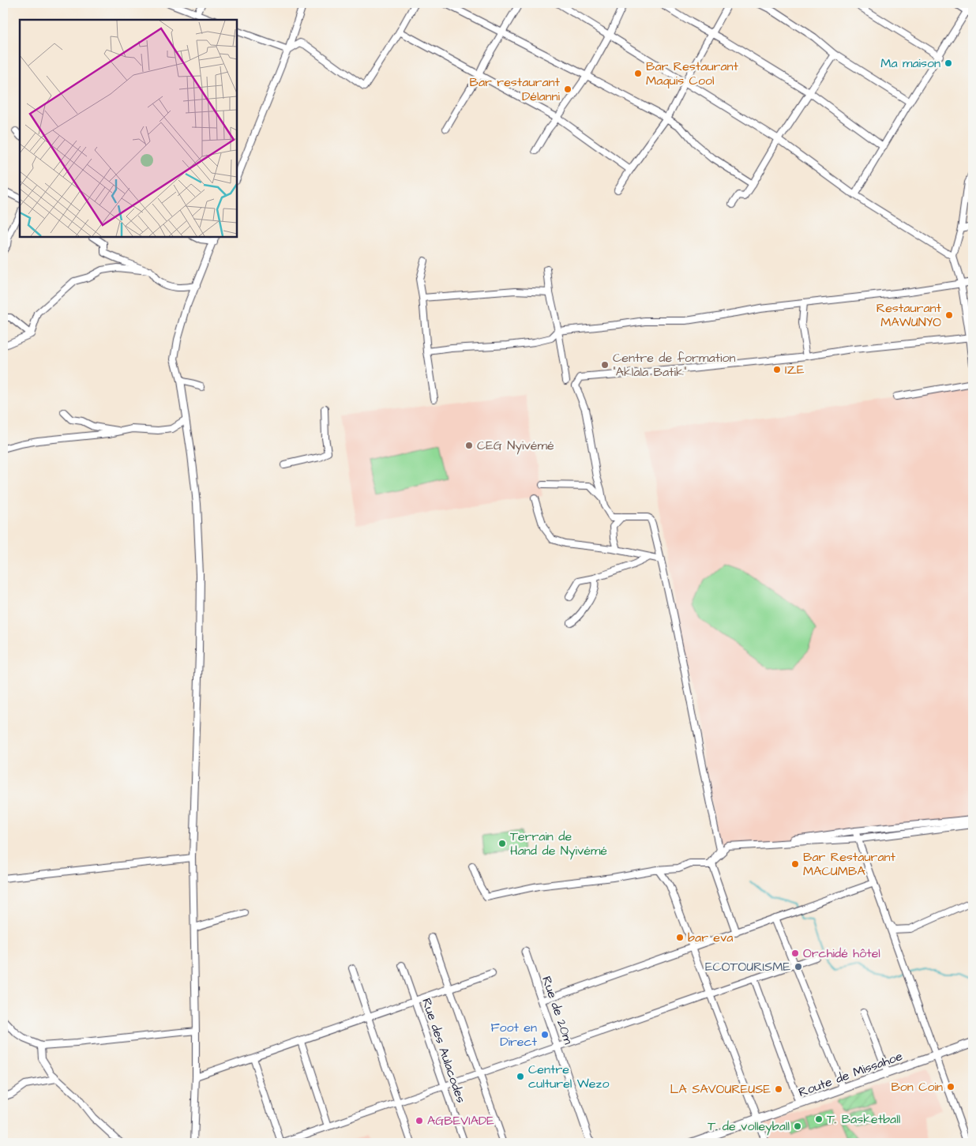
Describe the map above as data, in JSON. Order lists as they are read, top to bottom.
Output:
{
  "streets": {
    "main road": ["Route de Missahoe"],
    "street": ["Rue de 20m", "Rue des Aulacodes"]
  },
  "places": [
    "Ma maison",
    "Bar Restaurant Maquis Cool",
    "Bar restaurant Délanni",
    "Restaurant MAWUNYO",
    "Centre de formation \"Aklala Batik\"",
    "IZE",
    "CEG Nyivémé",
    "Terrain de Hand de Nyivémé",
    "Bar Restaurant MACUMBA",
    "bar eva",
    "Orchidé hôtel",
    "ECOTOURISME",
    "Foot en Direct",
    "Centre culturel Wezo",
    "Bon Coin",
    "LA SAVOUREUSE",
    "T. Basketball",
    "AGBEVIADE",
    "T. de volleyball"
  ]
}
